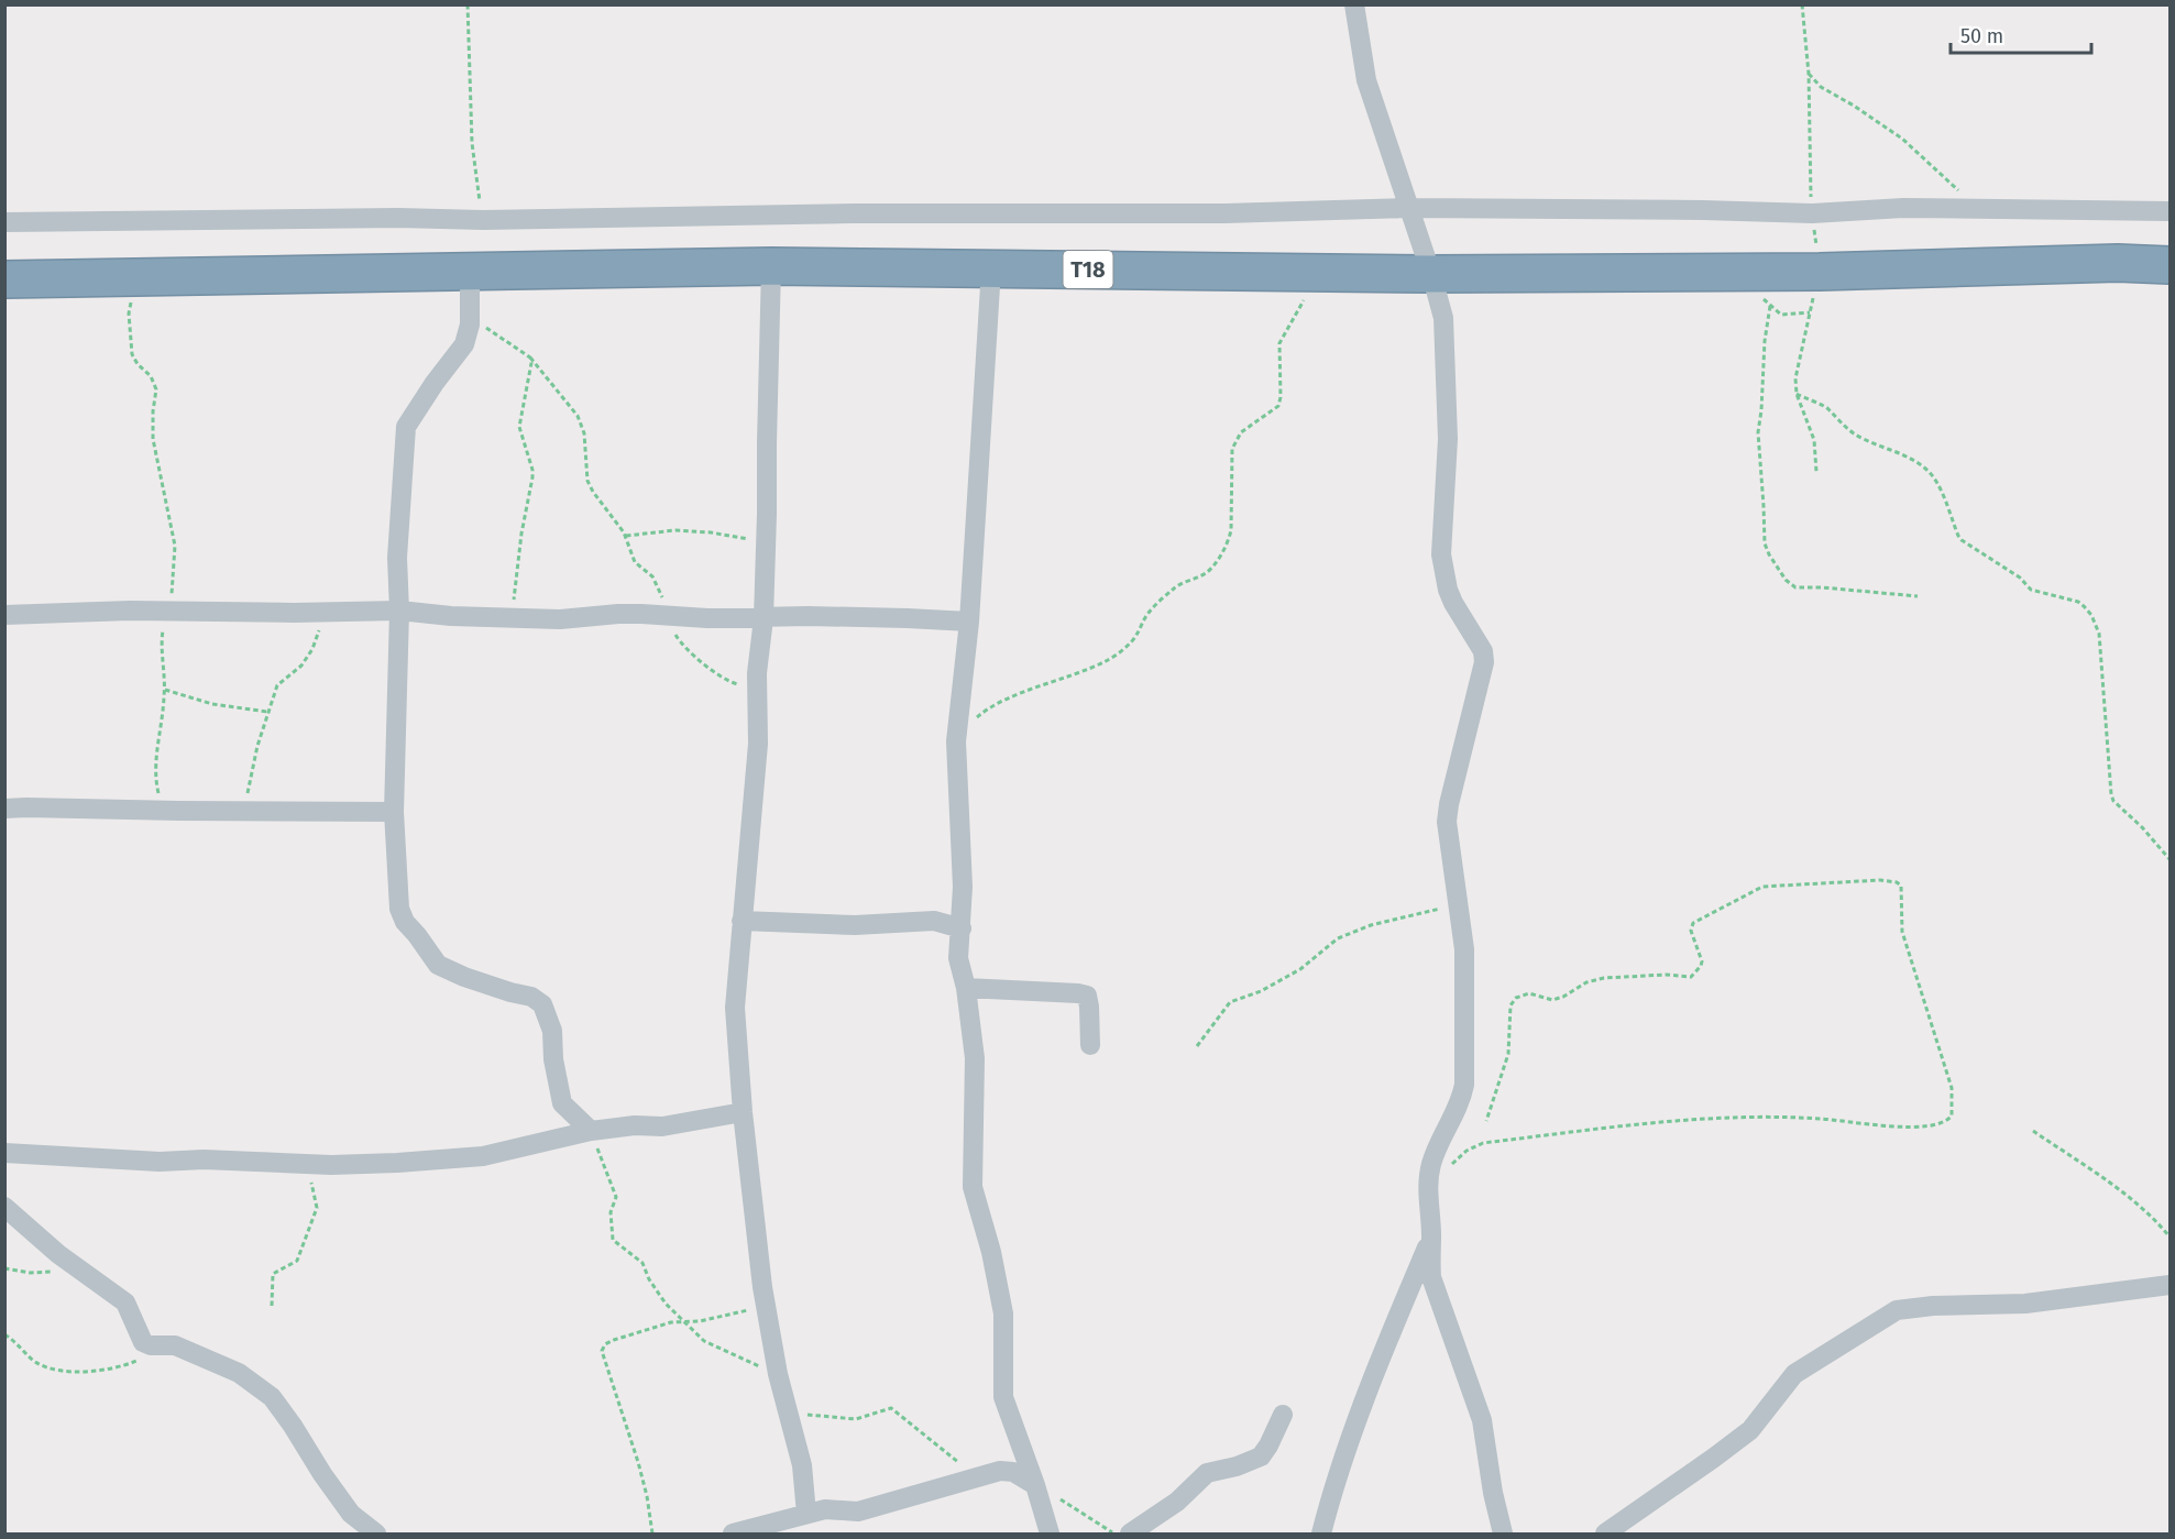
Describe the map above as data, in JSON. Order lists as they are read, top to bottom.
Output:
{
  "streets": {
    "highway": ["T18"]
  },
  "scale_bar": "50 m"
}
